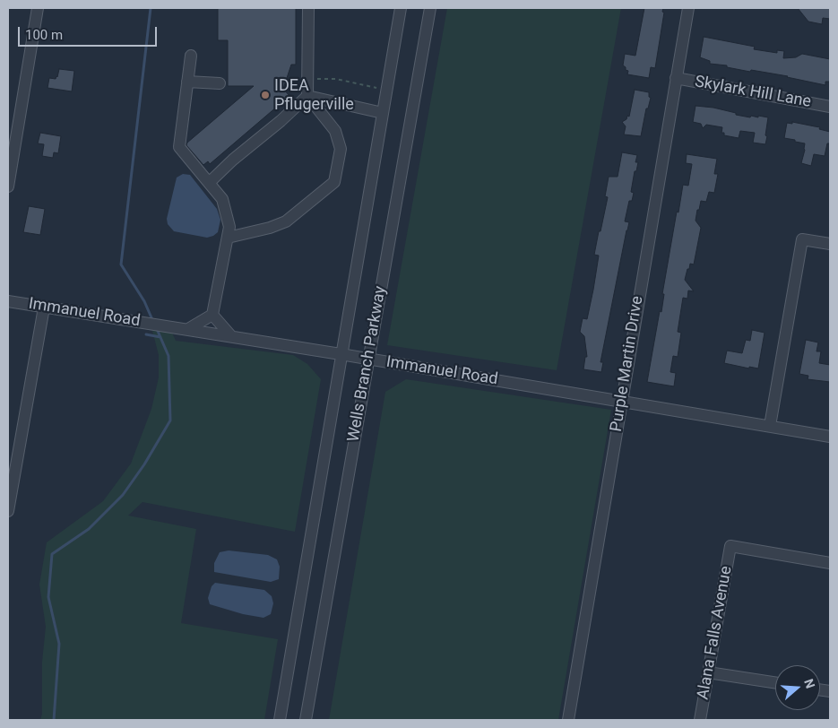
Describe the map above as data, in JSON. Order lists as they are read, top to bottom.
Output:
{
  "streets": {
    "street": [
      "Skylark Hill Lane",
      "Immanuel Road",
      "Wells Branch Parkway",
      "Purple Martin Drive",
      "Alana Falls Avenue"
    ]
  },
  "crossings": [
    ["Skylark Hill Lane", "Purple Martin Drive"],
    ["Immanuel Road", "Wells Branch Parkway"],
    ["Immanuel Road", "Purple Martin Drive"]
  ],
  "places": ["IDEA Pflugerville"],
  "scale_bar": "100 m",
  "north": "right"
}
